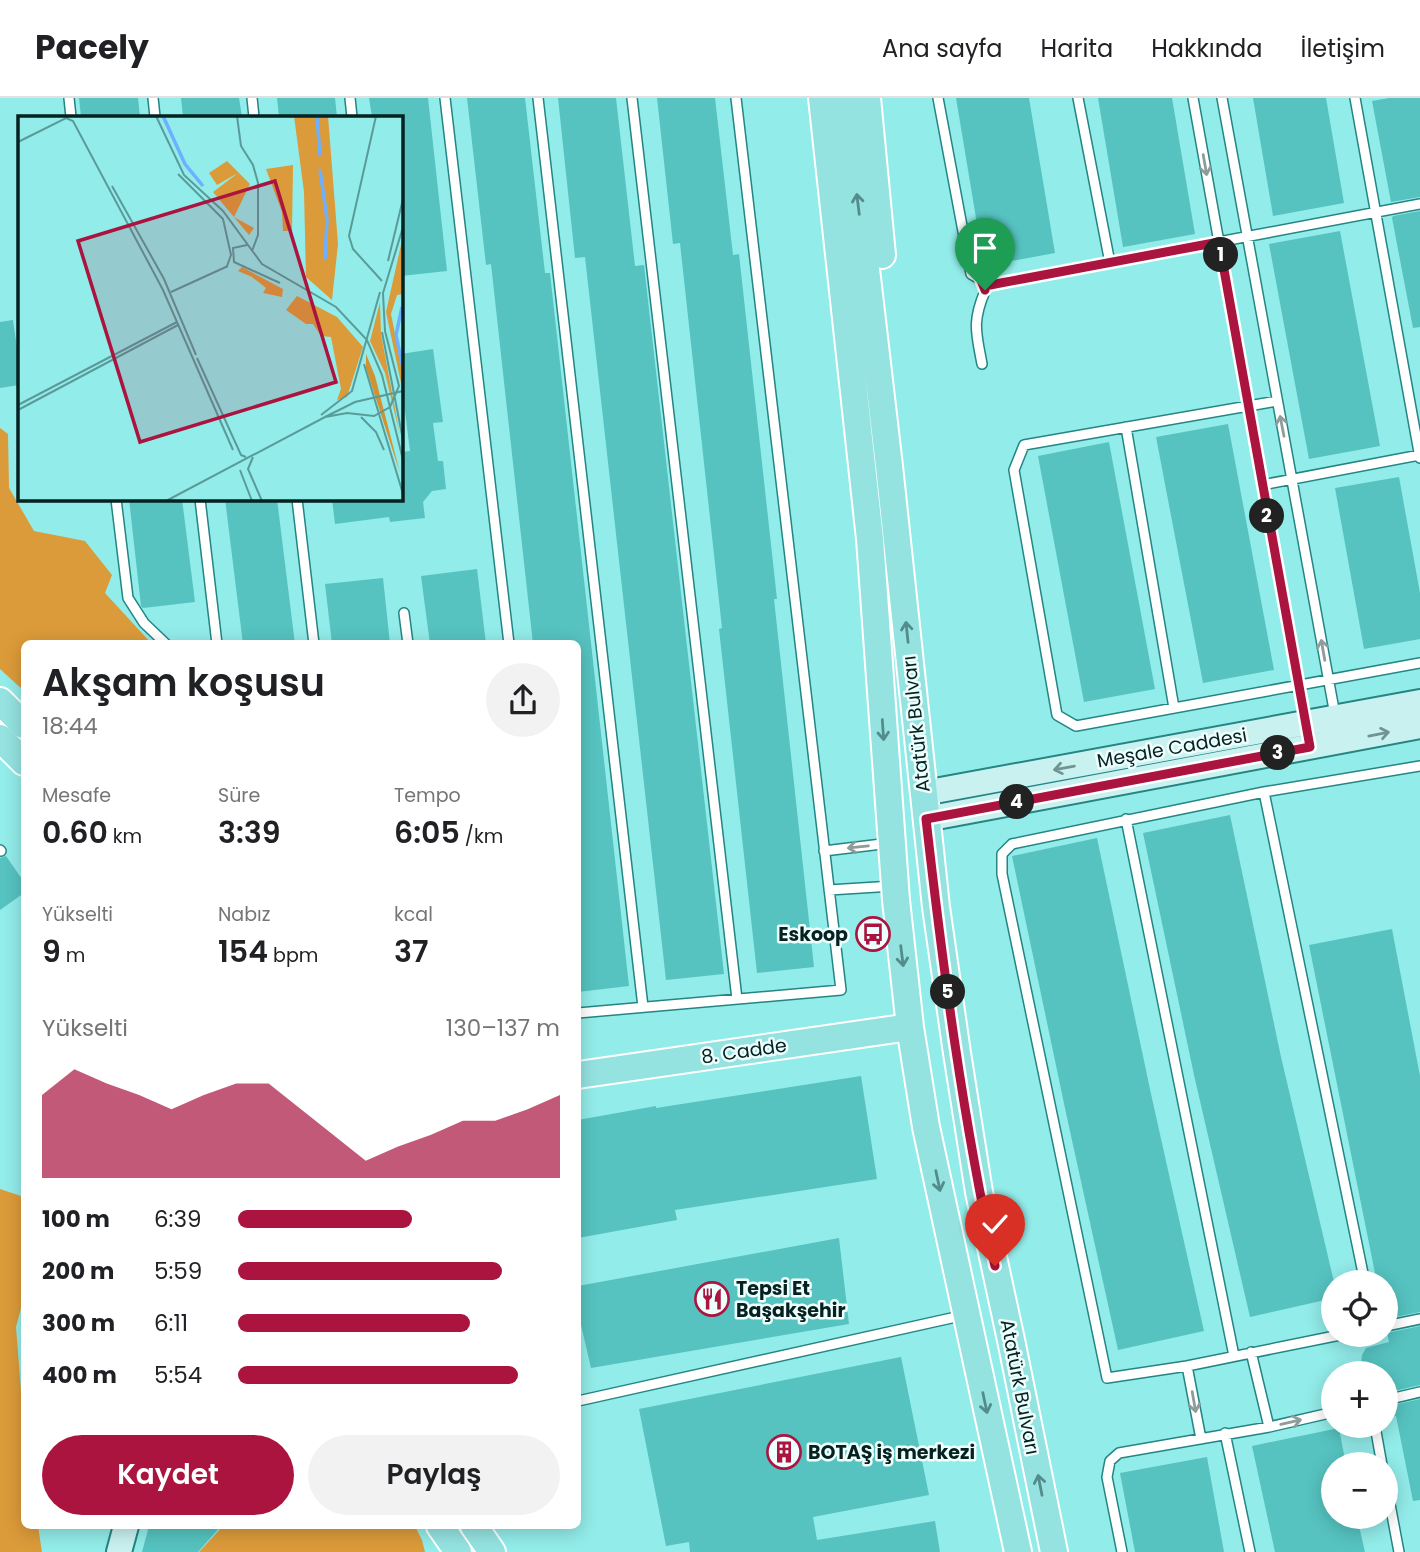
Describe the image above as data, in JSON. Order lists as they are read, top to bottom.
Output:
{
  "streets": {
    "main road": ["Atatürk Bulvarı", "8. Cadde"],
    "street": ["Meşale Caddesi"]
  },
  "crossings": [
    ["Atatürk Bulvarı", "Meşale Caddesi"],
    ["Atatürk Bulvarı", "8. Cadde"]
  ],
  "places": {
    "bus stop": ["Eskoop"],
    "restaurant": ["Tepsi Et Başakşehir"],
    "building": ["BOTAŞ iş merkezi"]
  },
  "page": {
    "header": "Pacely",
    "nav": [
      "Ana sayfa",
      "Harita",
      "Hakkında",
      "İletişim"
    ],
    "pins": [
      "1",
      "2",
      "3",
      "4",
      "5"
    ],
    "heading": ["Akşam koşusu", "18:44"],
    "stats": [
      ["Mesafe", "0.60 km"],
      ["Süre", "3:39"],
      ["Tempo", "6:05 /km"],
      ["Yükselti", "9 m"],
      ["Nabız", "154 bpm"],
      ["kcal", "37"]
    ],
    "chart": ["Yükselti", "130–137 m"],
    "list": [
      {
        "name": "100 m",
        "note": "6:39"
      },
      {
        "name": "200 m",
        "note": "5:59"
      },
      {
        "name": "300 m",
        "note": "6:11"
      },
      {
        "name": "400 m",
        "note": "5:54"
      }
    ],
    "map_buttons": ["+", "−"],
    "buttons": ["Kaydet", "Paylaş"]
  }
}
